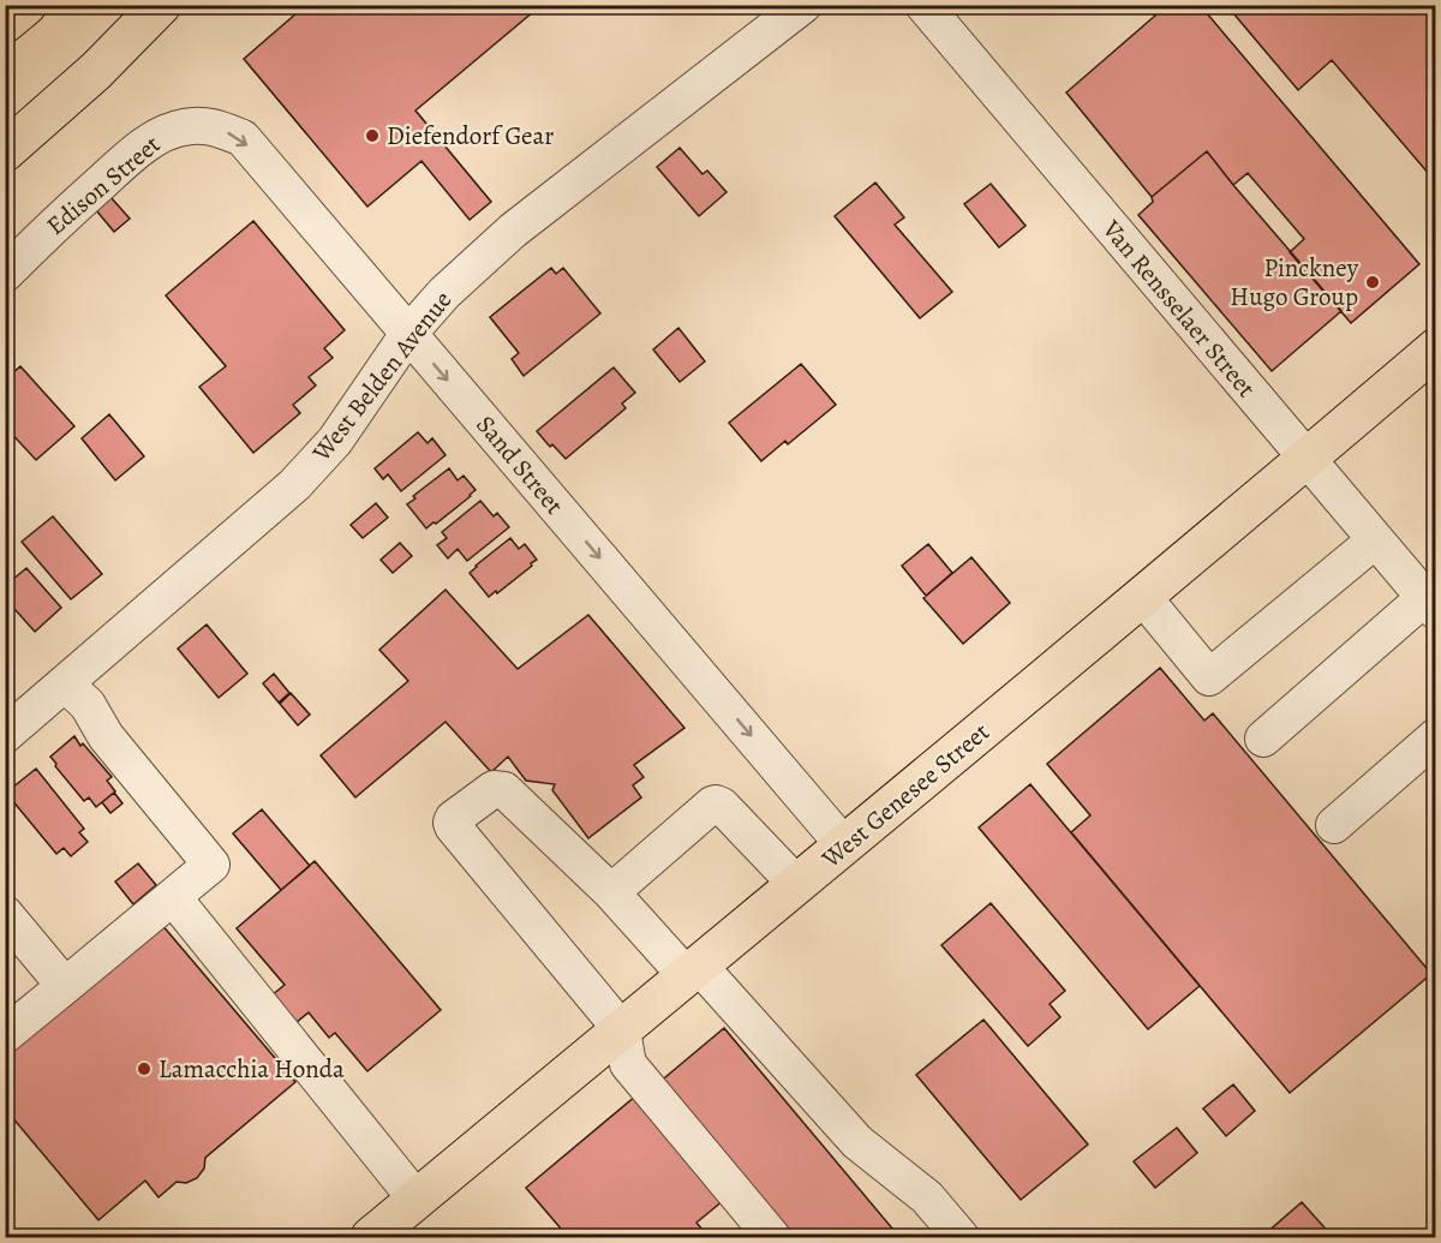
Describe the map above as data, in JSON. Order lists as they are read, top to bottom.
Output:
{
  "streets": {
    "main road": ["West Genesee Street"],
    "street": [
      "Edison Street",
      "Van Rensselaer Street",
      "West Belden Avenue",
      "Sand Street"
    ]
  },
  "crossings": [
    ["Edison Street", "Sand Street"],
    ["Van Rensselaer Street", "West Genesee Street"],
    ["West Belden Avenue", "Sand Street"],
    ["Sand Street", "West Genesee Street"]
  ],
  "one_way": ["Sand Street"],
  "places": ["Diefendorf Gear", "Pinckney Hugo Group", "Lamacchia Honda"]
}
